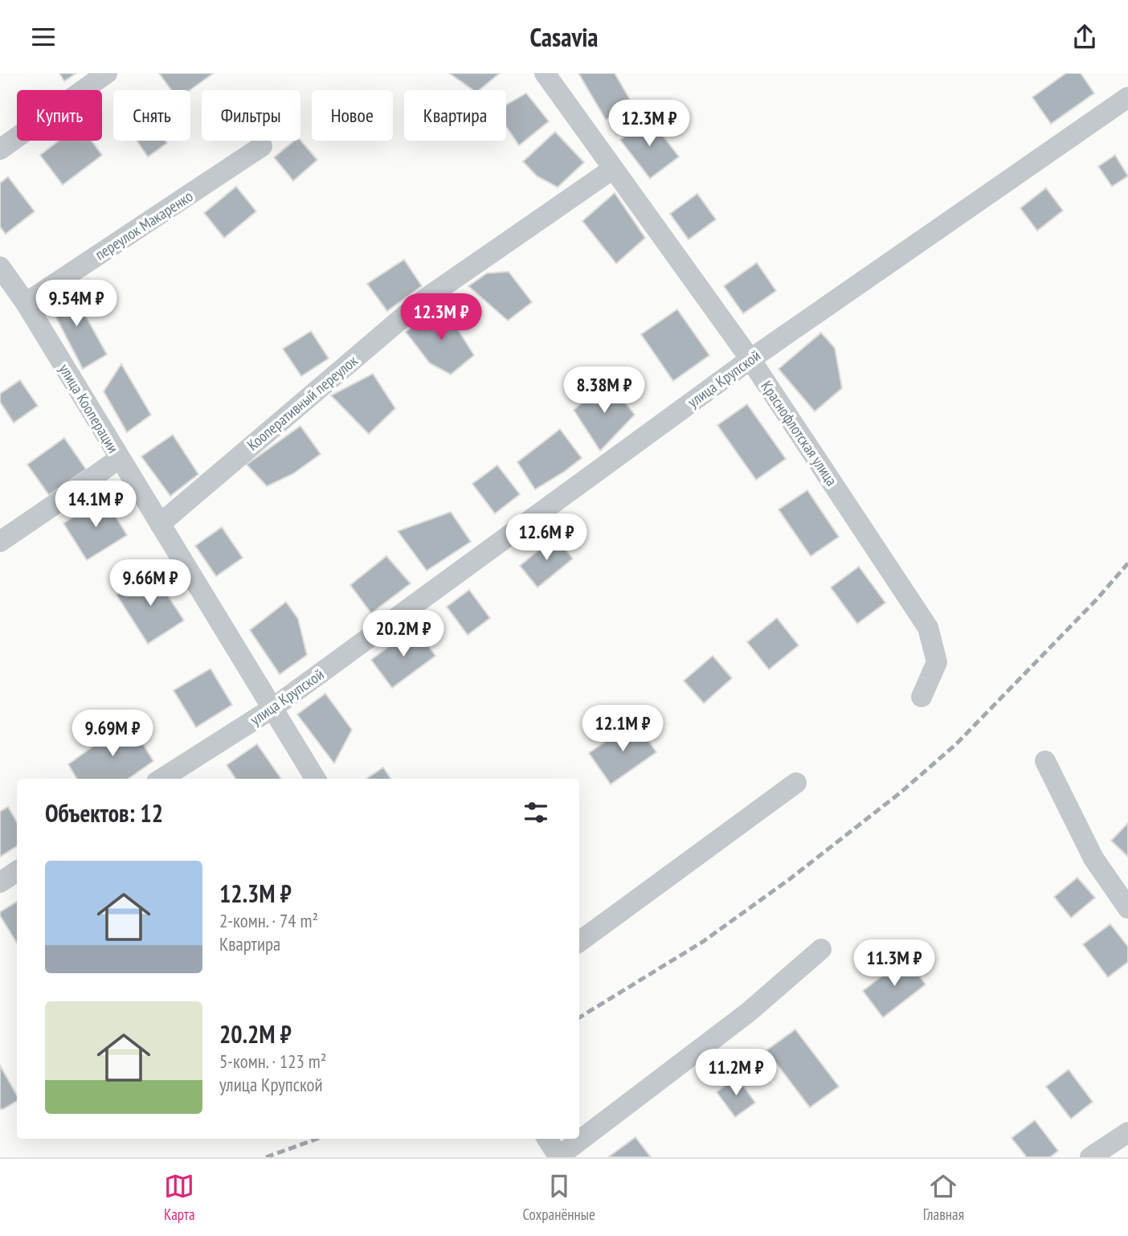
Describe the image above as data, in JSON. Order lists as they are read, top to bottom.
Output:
{
  "streets": {
    "street": [
      "переулок Макаренко",
      "улица Крупской",
      "Кооперативный переулок",
      "улица Кооперации",
      "Краснофлотская улица"
    ]
  },
  "crossings": [
    ["переулок Макаренко", "улица Кооперации"],
    ["улица Крупской", "улица Кооперации"],
    ["улица Крупской", "Краснофлотская улица"],
    ["Кооперативный переулок", "улица Кооперации"],
    ["Кооперативный переулок", "Краснофлотская улица"]
  ],
  "page": {
    "header": "Casavia",
    "chip": [
      "Купить",
      "Снять",
      "Фильтры",
      "Новое",
      "Квартира"
    ],
    "price": [
      "12.3M ₽",
      "9.54M ₽",
      "12.3M ₽",
      "8.38M ₽",
      "14.1M ₽",
      "12.6M ₽",
      "9.66M ₽",
      "20.2M ₽",
      "12.1M ₽",
      "9.69M ₽",
      "11.3M ₽",
      "11.2M ₽"
    ],
    "heading": "Объектов: 12",
    "list": [
      {
        "name": "12.3M ₽",
        "note": "2-комн. · 74 m² · Квартира"
      },
      {
        "name": "20.2M ₽",
        "note": "5-комн. · 123 m² · улица Крупской"
      }
    ],
    "tabs": ["Карта", "Сохранённые", "Главная"]
  }
}
